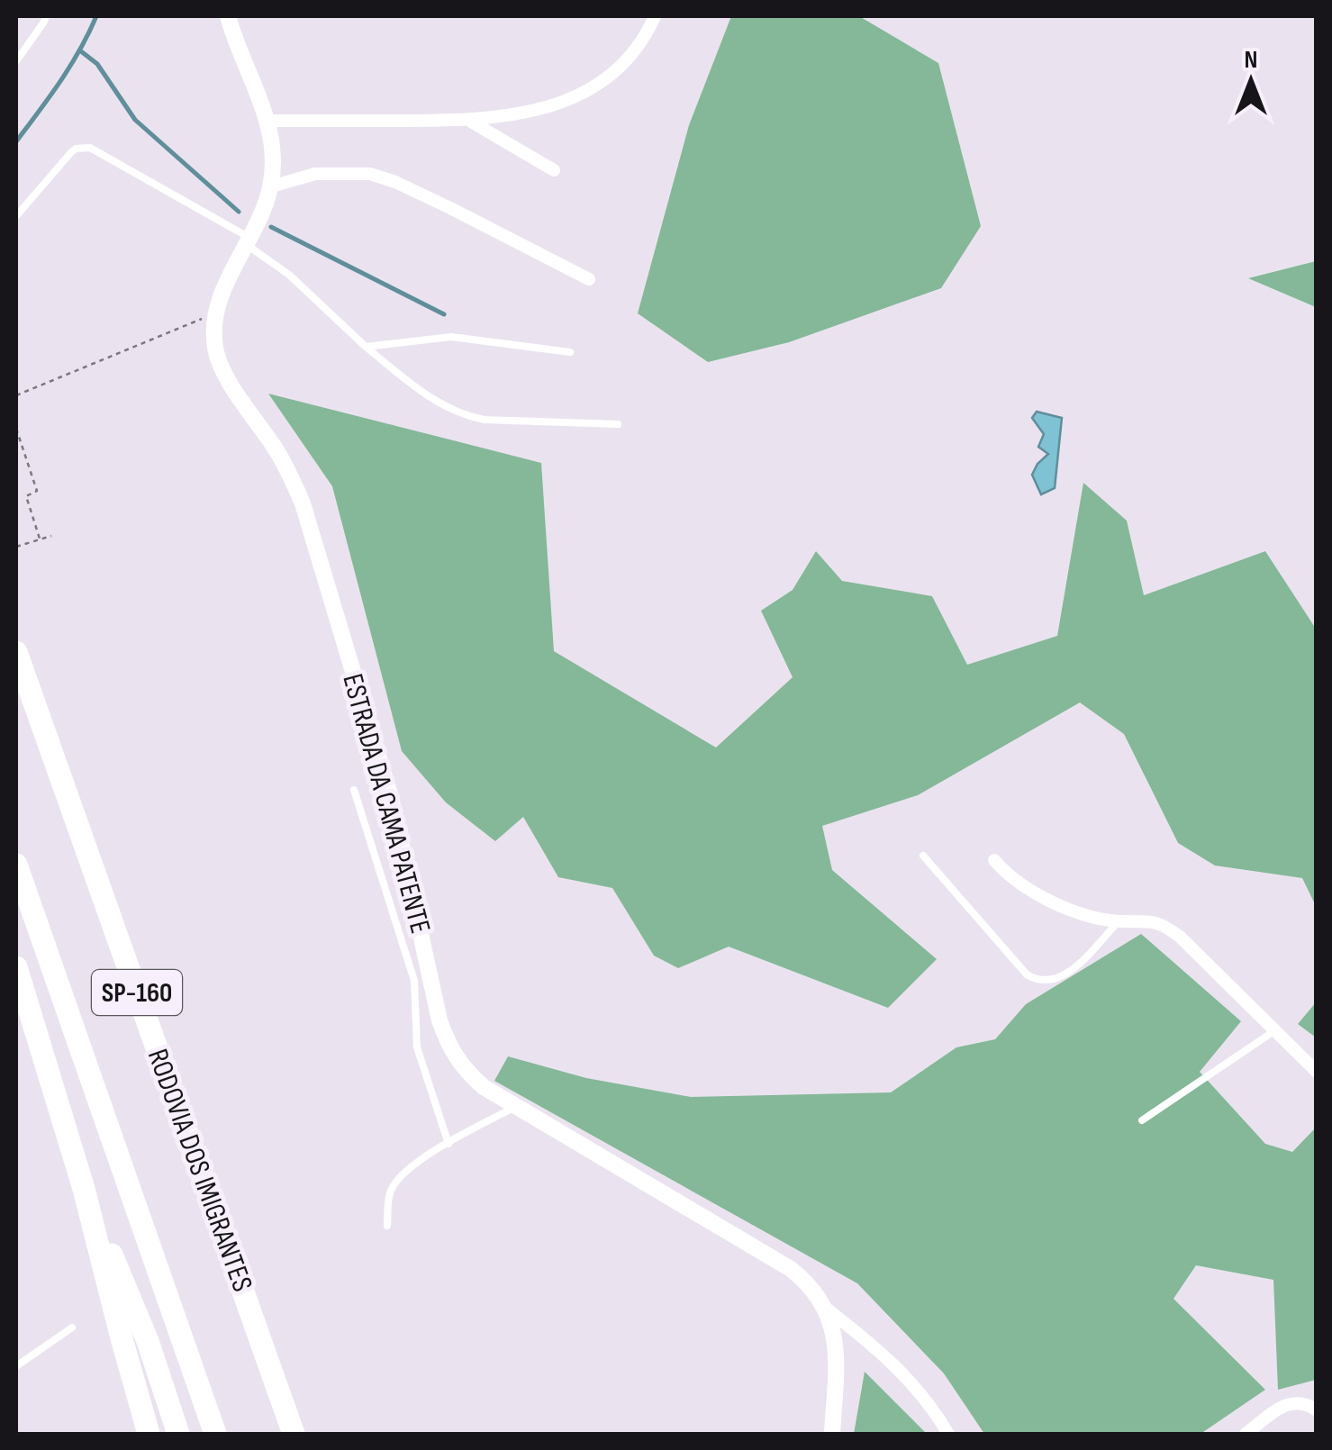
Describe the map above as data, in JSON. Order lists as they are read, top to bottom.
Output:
{
  "streets": {
    "highway": ["SP-160", "RODOVIA DOS IMIGRANTES"],
    "street": ["ESTRADA DA CAMA PATENTE"]
  },
  "north": "top"
}
